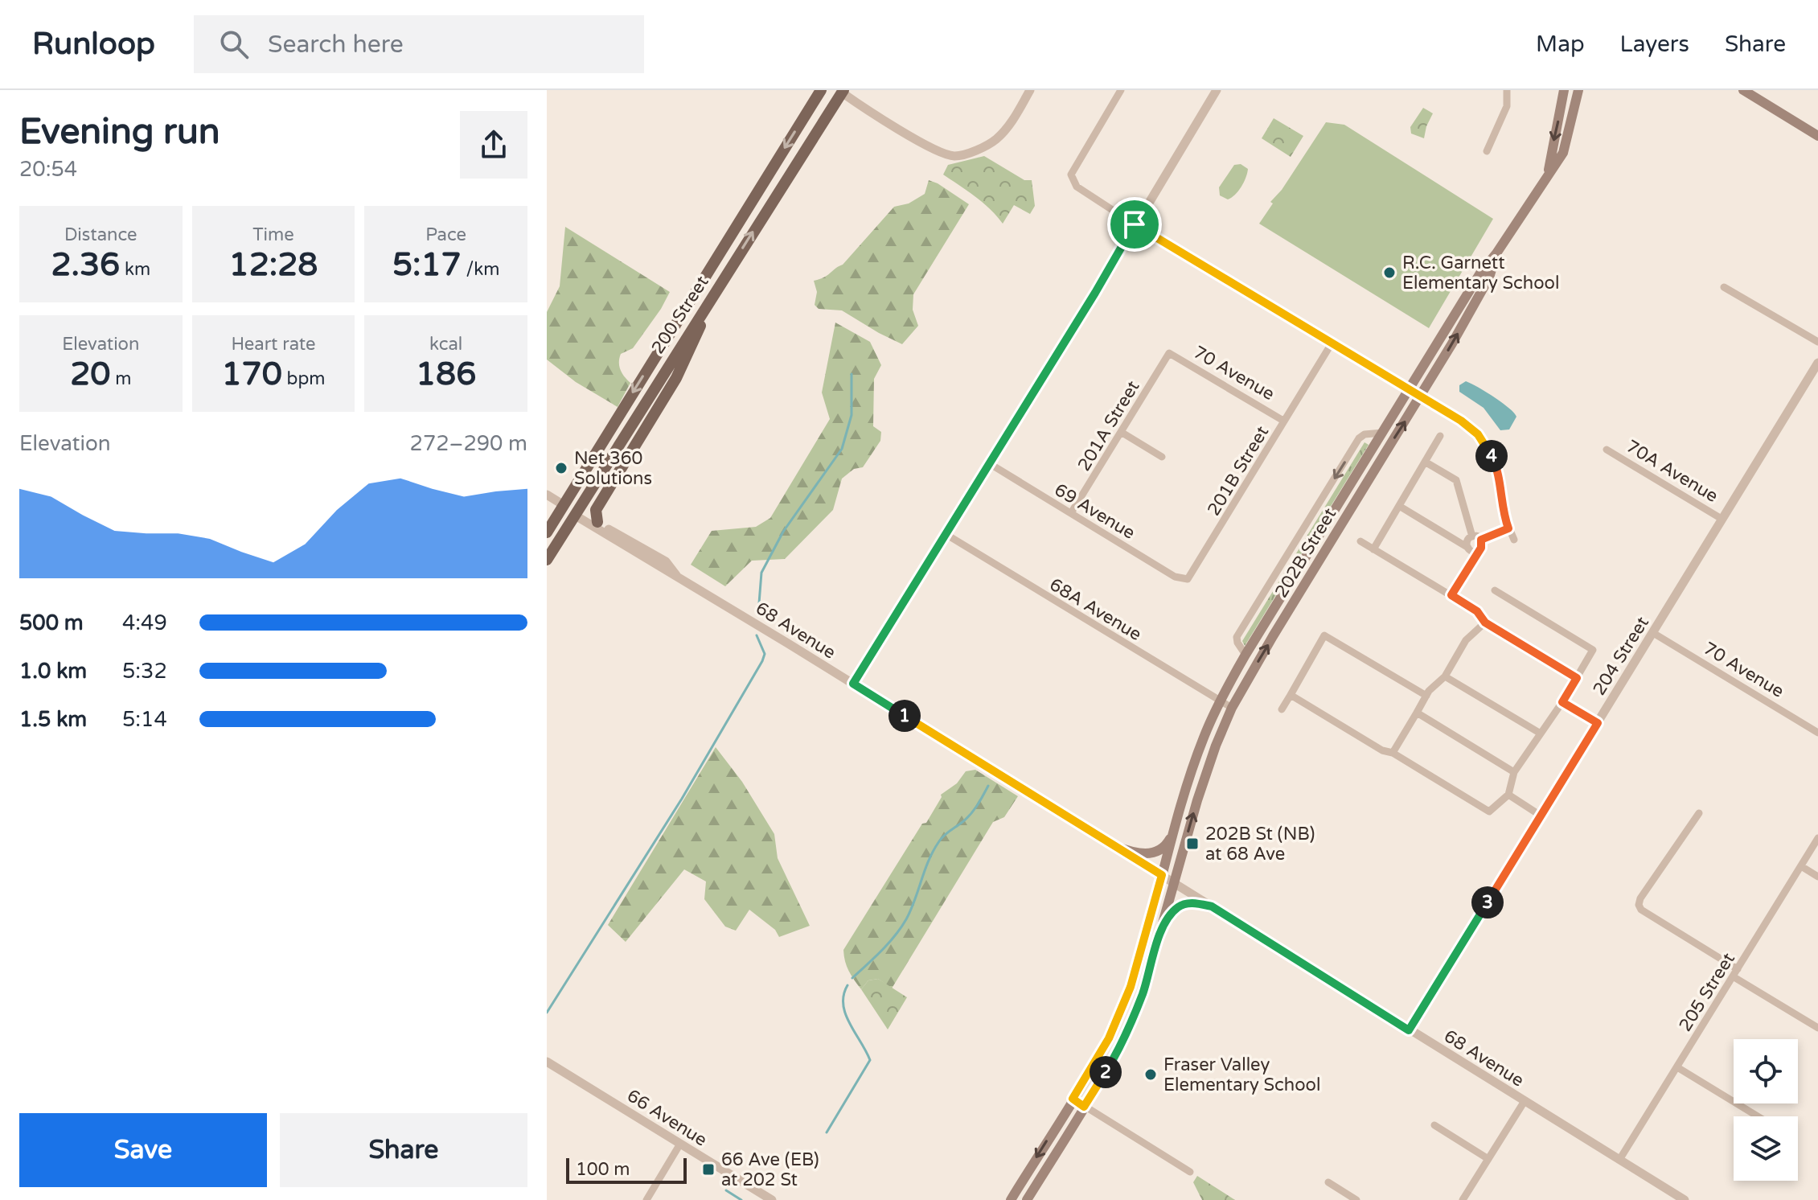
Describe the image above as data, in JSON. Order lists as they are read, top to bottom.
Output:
{
  "streets": {
    "main road": ["200 Street", "202B Street"],
    "street": [
      "70 Avenue",
      "201A Street",
      "201B Street",
      "70A Avenue",
      "69 Avenue",
      "68A Avenue",
      "68 Avenue",
      "204 Street",
      "205 Street",
      "66 Avenue"
    ]
  },
  "crossings": [
    ["200 Street", "68 Avenue"],
    ["70 Avenue", "201A Street"],
    ["70 Avenue", "201B Street"],
    ["70 Avenue", "204 Street"],
    ["201A Street", "69 Avenue"],
    ["201B Street", "69 Avenue"],
    ["70A Avenue", "204 Street"],
    ["202B Street", "68A Avenue"],
    ["202B Street", "68 Avenue"],
    ["68 Avenue", "204 Street"],
    ["68 Avenue", "205 Street"]
  ],
  "places": {
    "other": ["R.C. Garnett Elementary School", "Net 360 Solutions", "Fraser Valley Elementary School"],
    "transit": ["202B St (NB) at 68 Ave", "66 Ave (EB) at 202 St"]
  },
  "scale_bar": "100 m",
  "page": {
    "header": "Runloop",
    "search": "Search here",
    "nav": ["Map", "Layers", "Share"],
    "heading": ["Evening run", "20:54"],
    "stats": [
      ["Distance", "2.36 km"],
      ["Time", "12:28"],
      ["Pace", "5:17 /km"],
      ["Elevation", "20 m"],
      ["Heart rate", "170 bpm"],
      ["kcal", "186"]
    ],
    "chart": ["Elevation", "272–290 m"],
    "pins": [
      "4",
      "1",
      "3",
      "2"
    ],
    "list": [
      {
        "name": "500 m",
        "note": "4:49"
      },
      {
        "name": "1.0 km",
        "note": "5:32"
      },
      {
        "name": "1.5 km",
        "note": "5:14"
      }
    ],
    "buttons": ["Save", "Share"],
    "scale": "100 m"
  }
}
